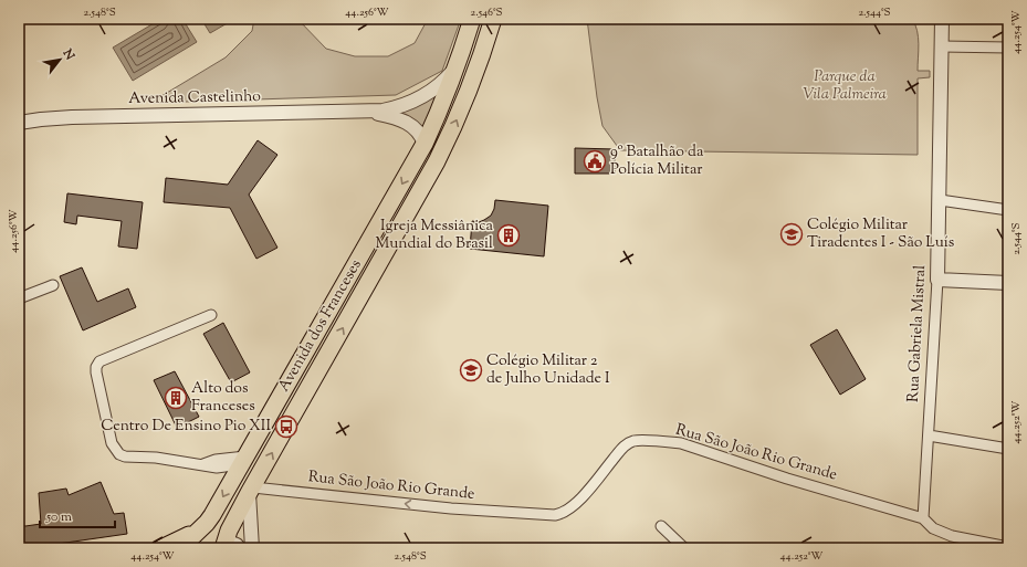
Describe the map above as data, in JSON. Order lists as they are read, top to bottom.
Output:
{
  "streets": {
    "main road": ["Avenida dos Franceses"],
    "street": ["Avenida Castelinho", "Rua Gabriela Mistral", "Rua São João Rio Grande"]
  },
  "crossings": [
    ["Avenida Castelinho", "Avenida dos Franceses"],
    ["Avenida dos Franceses", "Rua São João Rio Grande"],
    ["Rua Gabriela Mistral", "Rua São João Rio Grande"]
  ],
  "one_way": ["Rua São João Rio Grande"],
  "parks": ["Parque da Vila Palmeira"],
  "places": {
    "public building": ["9º Batalhão da Polícia Militar"],
    "school or university": ["Colégio Militar Tiradentes I - São Luís", "Colégio Militar 2 de Julho Unidade I"],
    "building": ["Igreja Messiânica Mundial do Brasil", "Alto dos Franceses"],
    "bus stop": ["Centro De Ensino Pio XII"]
  },
  "scale_bar": "50 m",
  "north": "top right",
  "coordinates": [
    "2.548°S",
    "44.256°W",
    "2.546°S",
    "2.544°S",
    "44.254°W",
    "44.252°W"
  ]
}
